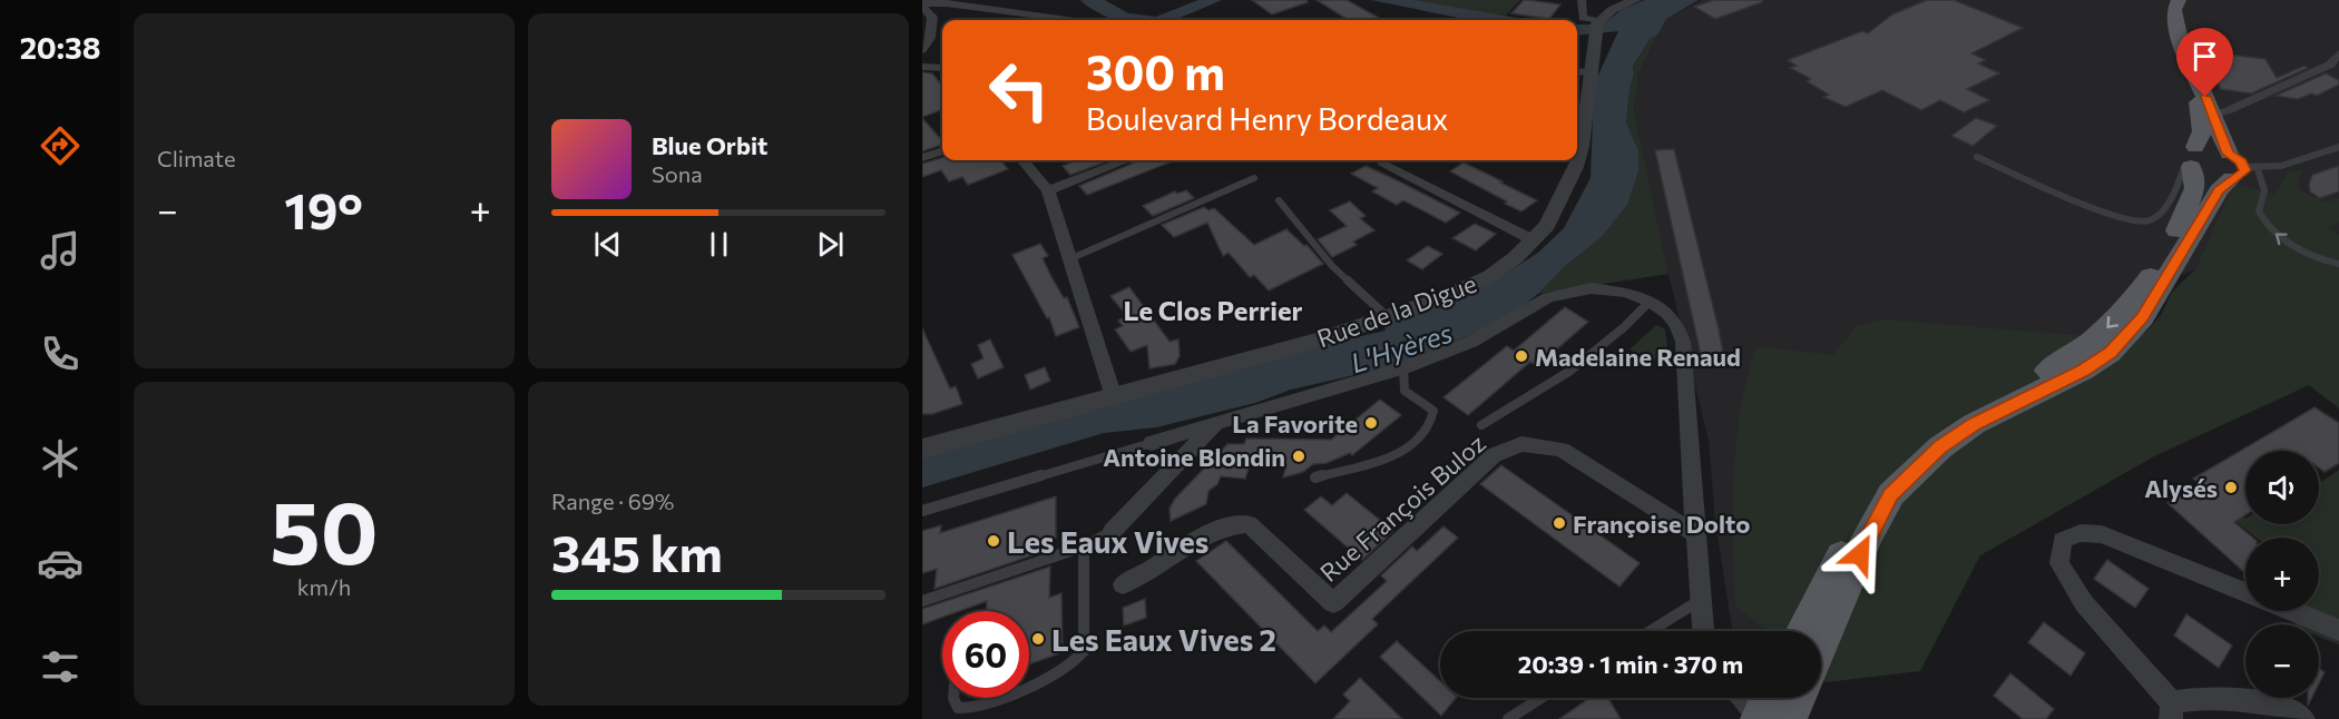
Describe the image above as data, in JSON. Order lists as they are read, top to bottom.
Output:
{
  "streets": {
    "street": ["Rue de la Digue", "Rue François Buloz"]
  },
  "districts": ["Le Clos Perrier"],
  "water": ["L'Hyères"],
  "places": [
    "Madelaine Renaud",
    "La Favorite",
    "Antoine Blondin",
    "Alysés",
    "Françoise Dolto",
    "Les Eaux Vives",
    "Les Eaux Vives 2"
  ],
  "page": {
    "tabs": "20:38",
    "tile": [
      "Climate",
      ["50", "km/h"],
      ["Range · 69%", "345 km"]
    ],
    "turn": ["300 m", "Boulevard Henry Bordeaux"],
    "song": ["Blue Orbit", "Sona"],
    "heat": ["−", "19°", "+"],
    "map_buttons": ["+", "−"],
    "limit": "60",
    "trip": "20:39 · 1 min · 370 m"
  }
}
